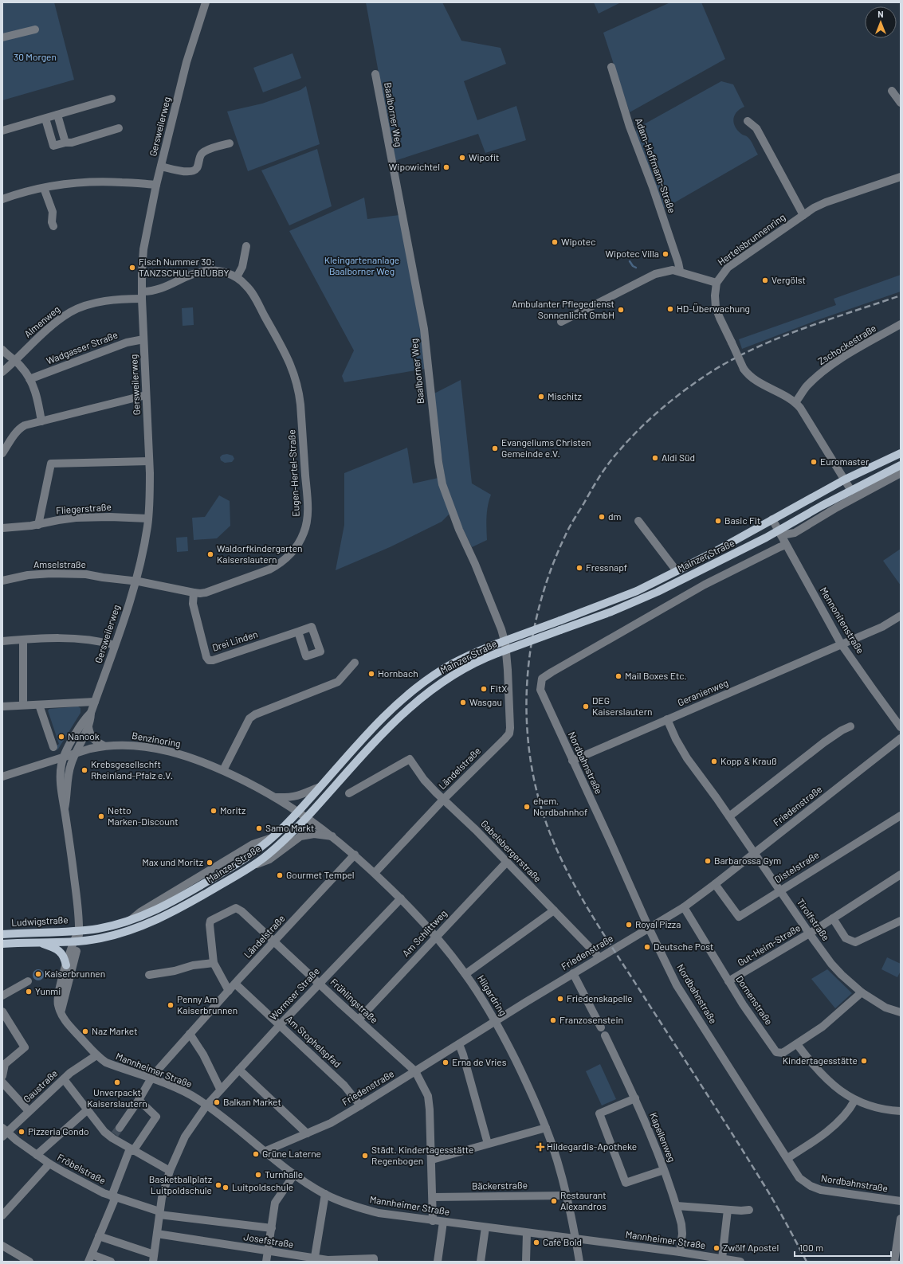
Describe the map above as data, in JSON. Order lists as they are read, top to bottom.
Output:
{
  "streets": {
    "main road": ["Mainzer Straße", "Ludwigstraße"],
    "street": [
      "Baalborner Weg",
      "Gersweilerweg",
      "Adam-Hoffmann-Straße",
      "Hertelsbrunnenring",
      "Almenweg",
      "Zschockestraße",
      "Wadgasser Straße",
      "Eugen-Hertel-Straße",
      "Fliegerstraße",
      "Amselstraße",
      "Mennonitenstraße",
      "Drei Linden",
      "Geranienweg",
      "Benzinoring",
      "Nordbahnstraße",
      "Ländelstraße",
      "Friedenstraße",
      "Gabelsbergerstraße",
      "Distelstraße",
      "Tirolfstraße",
      "Am Schlittweg",
      "Gut-Heim-Straße",
      "Wormser Straße",
      "Hilgardring",
      "Dornenstraße",
      "Frühlingstraße",
      "Am Stophelspfad",
      "Mannheimer Straße",
      "Gaustraße",
      "Kapellenweg",
      "Fröbelstraße",
      "Bäckerstraße",
      "Josefstraße"
    ]
  },
  "crossings": [
    ["Baalborner Weg", "Ländelstraße"],
    ["Gersweilerweg", "Almenweg"],
    ["Gersweilerweg", "Wadgasser Straße"],
    ["Gersweilerweg", "Eugen-Hertel-Straße"],
    ["Gersweilerweg", "Fliegerstraße"],
    ["Gersweilerweg", "Mainzer Straße"],
    ["Gersweilerweg", "Amselstraße"],
    ["Gersweilerweg", "Benzinoring"],
    ["Gersweilerweg", "Ludwigstraße"],
    ["Gersweilerweg", "Mannheimer Straße"],
    ["Almenweg", "Eugen-Hertel-Straße"],
    ["Eugen-Hertel-Straße", "Amselstraße"],
    ["Eugen-Hertel-Straße", "Drei Linden"],
    ["Mainzer Straße", "Mennonitenstraße"],
    ["Mainzer Straße", "Benzinoring"],
    ["Mainzer Straße", "Ludwigstraße"],
    ["Mainzer Straße", "Hilgardring"],
    ["Mainzer Straße", "Mannheimer Straße"],
    ["Mennonitenstraße", "Geranienweg"],
    ["Mennonitenstraße", "Nordbahnstraße"],
    ["Geranienweg", "Nordbahnstraße"],
    ["Geranienweg", "Tirolfstraße"],
    ["Benzinoring", "Hilgardring"],
    ["Nordbahnstraße", "Friedenstraße"],
    ["Ländelstraße", "Gabelsbergerstraße"],
    ["Ländelstraße", "Hilgardring"],
    ["Ländelstraße", "Frühlingstraße"],
    ["Ländelstraße", "Am Stophelspfad"],
    ["Ländelstraße", "Mannheimer Straße"],
    ["Friedenstraße", "Gabelsbergerstraße"],
    ["Friedenstraße", "Distelstraße"],
    ["Friedenstraße", "Tirolfstraße"],
    ["Friedenstraße", "Hilgardring"],
    ["Friedenstraße", "Dornenstraße"],
    ["Friedenstraße", "Frühlingstraße"],
    ["Friedenstraße", "Am Stophelspfad"],
    ["Friedenstraße", "Mannheimer Straße"],
    ["Gabelsbergerstraße", "Am Schlittweg"],
    ["Distelstraße", "Tirolfstraße"],
    ["Tirolfstraße", "Gut-Heim-Straße"],
    ["Tirolfstraße", "Dornenstraße"],
    ["Am Schlittweg", "Hilgardring"],
    ["Am Schlittweg", "Frühlingstraße"],
    ["Gut-Heim-Straße", "Dornenstraße"],
    ["Wormser Straße", "Hilgardring"],
    ["Wormser Straße", "Frühlingstraße"],
    ["Wormser Straße", "Am Stophelspfad"],
    ["Wormser Straße", "Mannheimer Straße"],
    ["Wormser Straße", "Fröbelstraße"],
    ["Wormser Straße", "Josefstraße"],
    ["Hilgardring", "Mannheimer Straße"],
    ["Hilgardring", "Bäckerstraße"],
    ["Mannheimer Straße", "Gaustraße"],
    ["Mannheimer Straße", "Kapellenweg"],
    ["Gaustraße", "Fröbelstraße"]
  ],
  "parks": ["30 Morgen", "Kleingartenanlage Baalborner Weg"],
  "places": {
    "other": [
      "Wipofit",
      "Wipowichtel",
      "Wipotec",
      "Wipotec Villa",
      "Fisch Nummer 30: TANZSCHUL-BLUBBY",
      "Vergölst",
      "HD-Überwachung",
      "Ambulanter Pflegedienst Sonnenlicht GmbH",
      "Mischitz",
      "Evangeliums Christen Gemeinde e.V.",
      "Aldi Süd",
      "Euromaster",
      "dm",
      "Basic Fit",
      "Waldorfkindergarten Kaiserslautern",
      "Fressnapf",
      "Hornbach",
      "Mail Boxes Etc.",
      "FitX",
      "Wasgau",
      "DEG Kaiserslautern",
      "Nanook",
      "Kopp & Krauß",
      "Krebsgesellschft Rheinland-Pfalz e.V.",
      "ehem. Nordbahnhof",
      "Moritz",
      "Netto Marken-Discount",
      "Samo Markt",
      "Barbarossa Gym",
      "Max und Moritz",
      "Gourmet Tempel",
      "Royal Pizza",
      "Deutsche Post",
      "Kaiserbrunnen",
      "Yunmi",
      "Friedenskapelle",
      "Penny Am Kaiserbrunnen",
      "Franzosenstein",
      "Naz Market",
      "Kindertagesstätte",
      "Erna de Vries",
      "Unverpackt Kaiserslautern",
      "Balkan Market",
      "Pizzeria Gondo",
      "Grüne Laterne",
      "Städt. Kindertagesstätte Regenbogen",
      "Turnhalle",
      "Basketballplatz Luitpoldschule",
      "Luitpoldschule",
      "Restaurant Alexandros",
      "Café Bold",
      "Zwölf Apostel"
    ],
    "health": ["Hildegardis-Apotheke"]
  },
  "scale_bar": "100 m",
  "north": "top"
}
